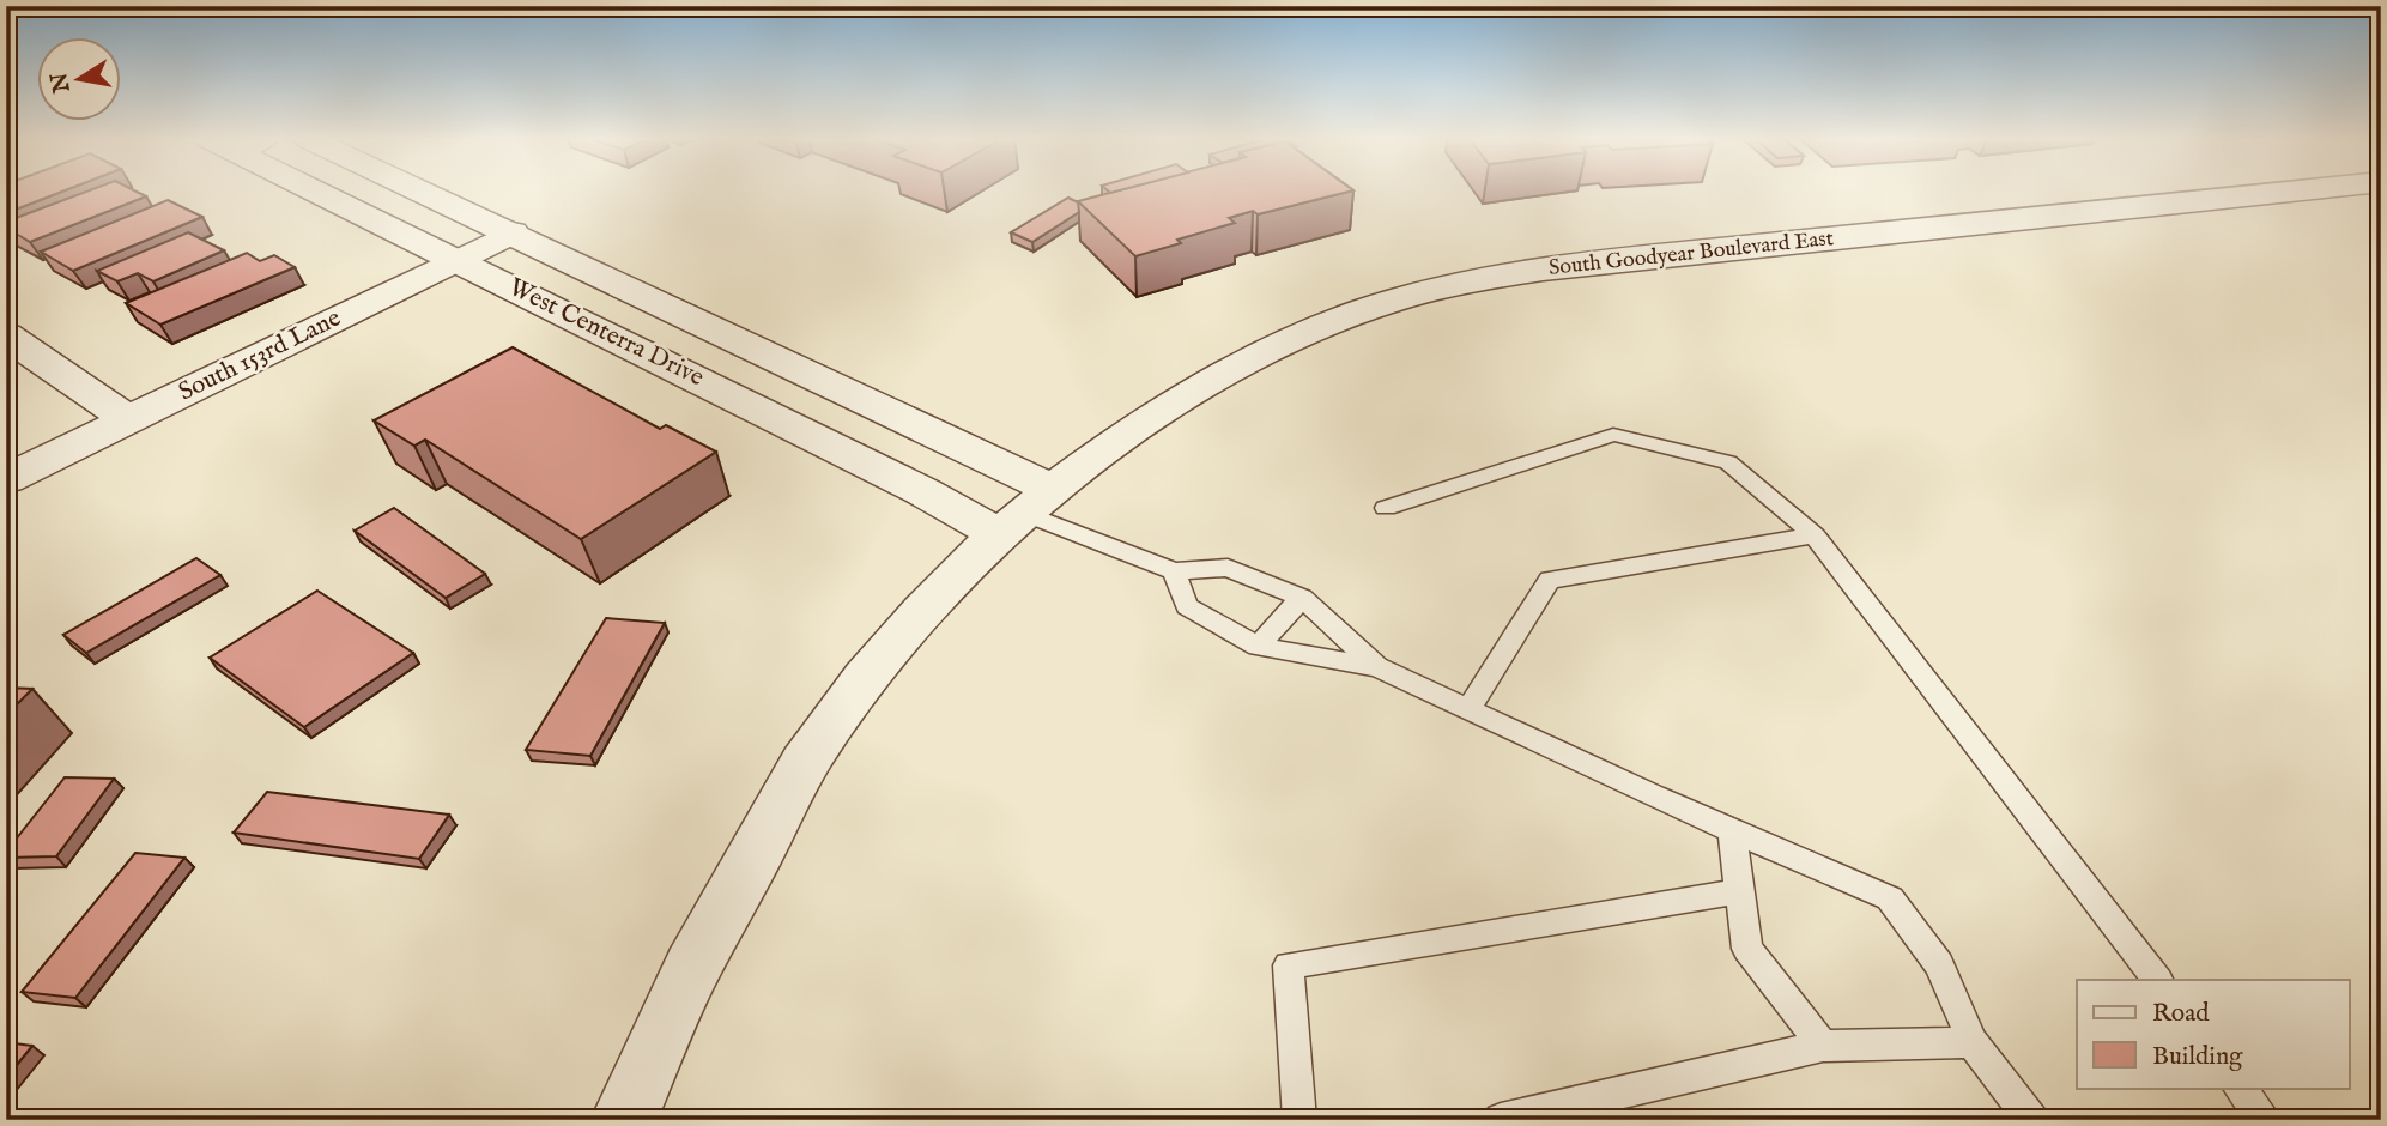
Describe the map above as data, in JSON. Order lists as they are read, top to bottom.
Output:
{
  "streets": {
    "street": ["South Goodyear Boulevard East", "West Centerra Drive", "South 153rd Lane"]
  },
  "crossings": [
    ["South Goodyear Boulevard East", "West Centerra Drive"],
    ["West Centerra Drive", "South 153rd Lane"]
  ],
  "legend": ["Road", "Building"],
  "north": "left"
}
